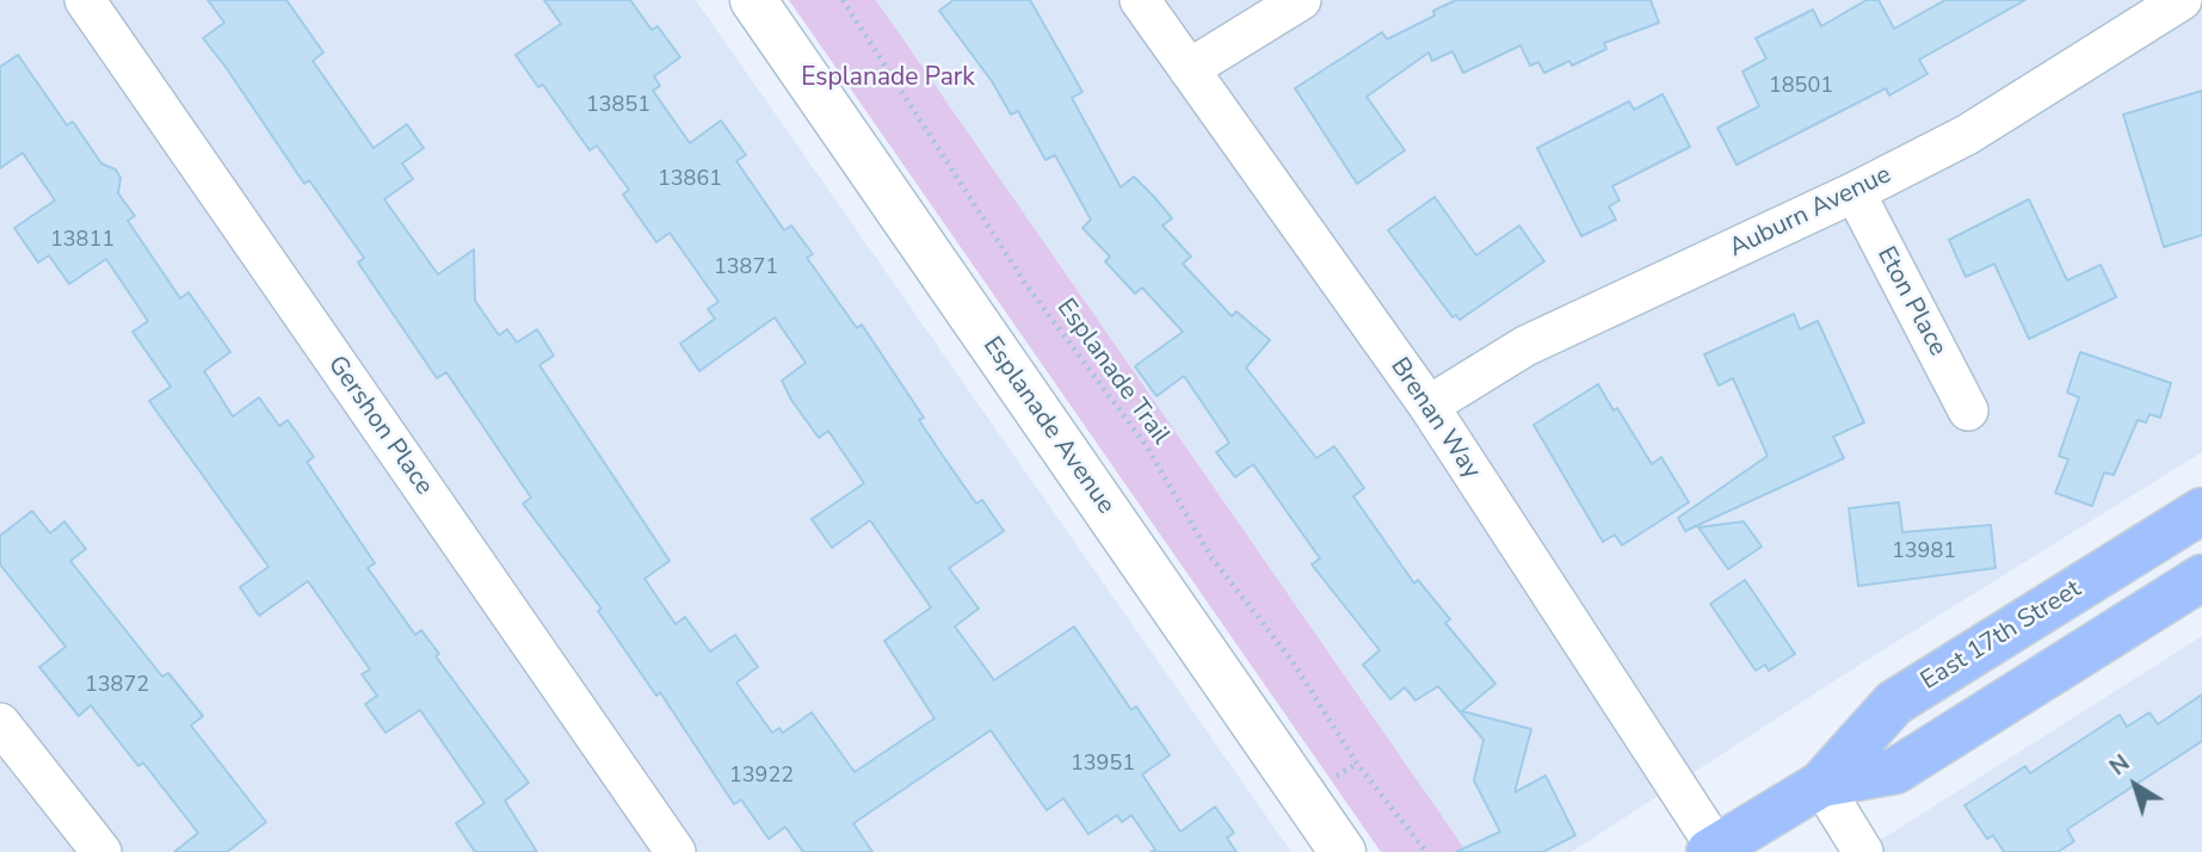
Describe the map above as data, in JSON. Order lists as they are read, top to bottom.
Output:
{
  "streets": {
    "main road": ["East 17th Street"],
    "street": [
      "Auburn Avenue",
      "Eton Place",
      "Brenan Way",
      "Gershon Place",
      "Esplanade Avenue"
    ],
    "path": ["Esplanade Trail"]
  },
  "crossings": [
    ["Auburn Avenue", "Eton Place"],
    ["Auburn Avenue", "Brenan Way"],
    ["Brenan Way", "East 17th Street"]
  ],
  "parks": ["Esplanade Park"],
  "house_numbers": [
    "18501",
    "13851",
    "13861",
    "13811",
    "13871",
    "13981",
    "13872",
    "13951",
    "13922"
  ],
  "north": "top left"
}
